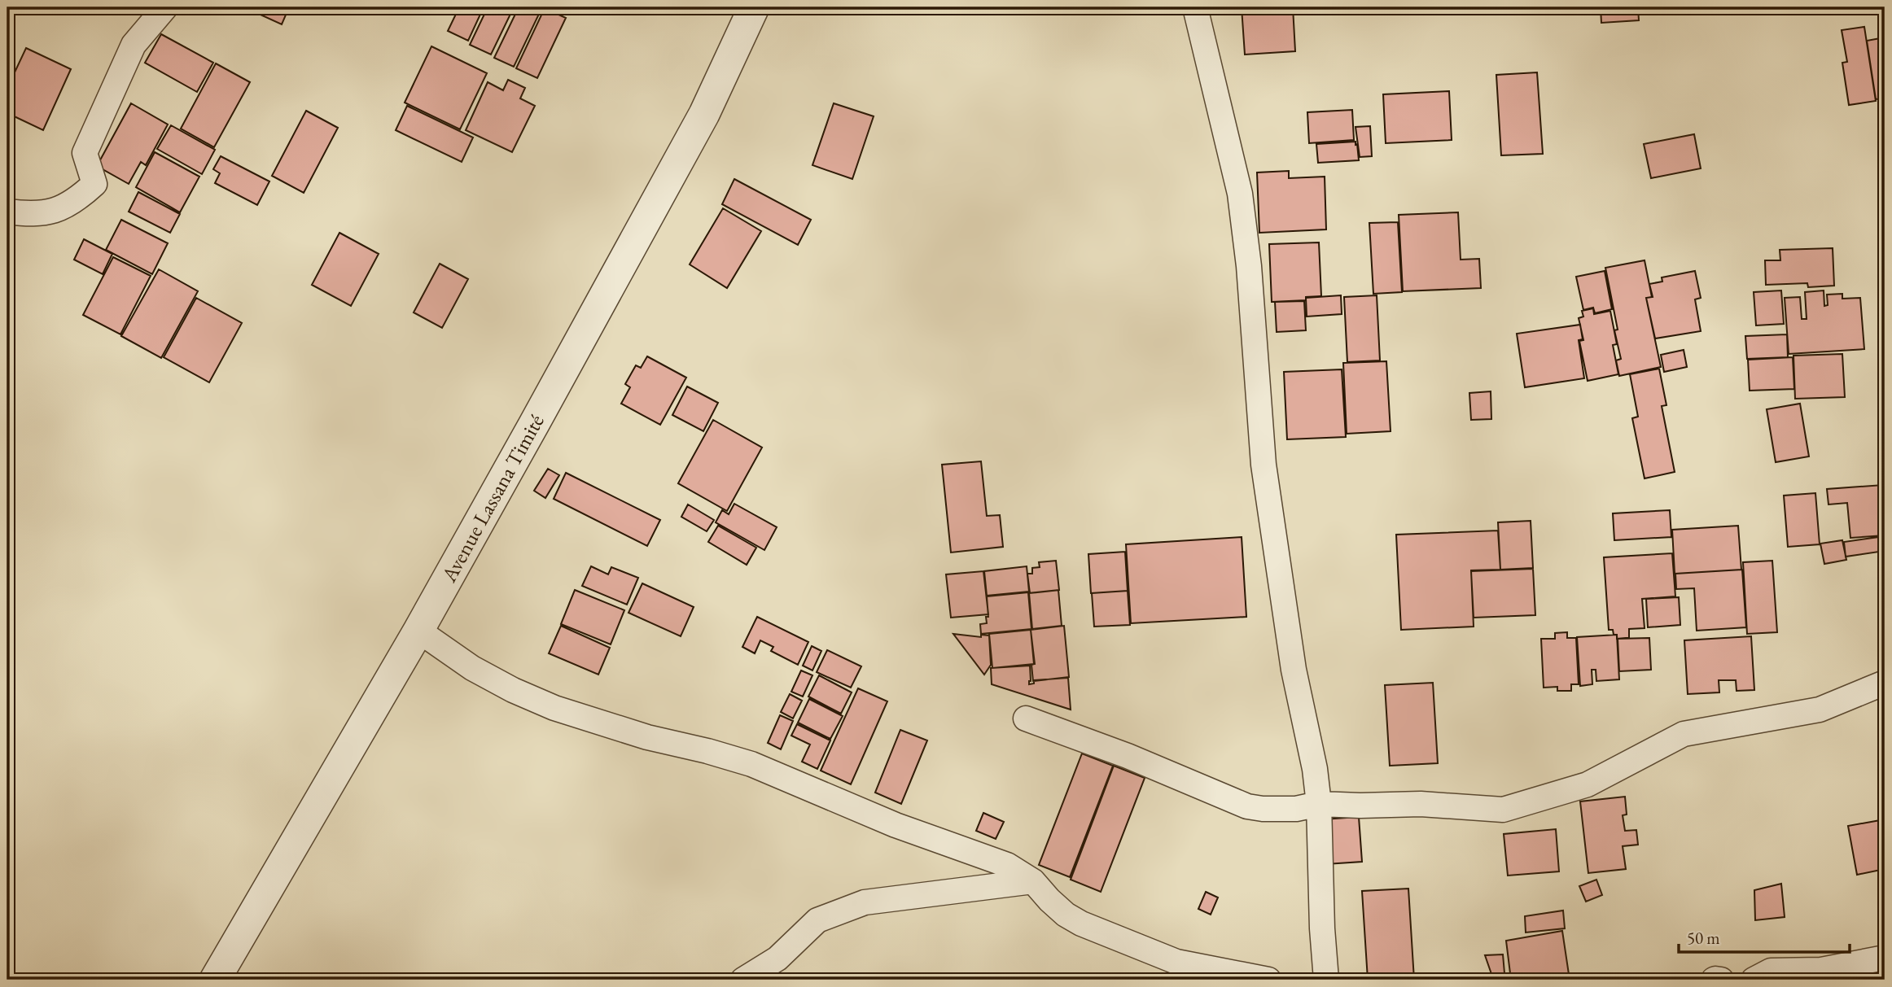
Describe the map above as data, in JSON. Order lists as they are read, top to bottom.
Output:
{
  "streets": {
    "street": ["Avenue Lassana Timité"]
  },
  "scale_bar": "50 m"
}
